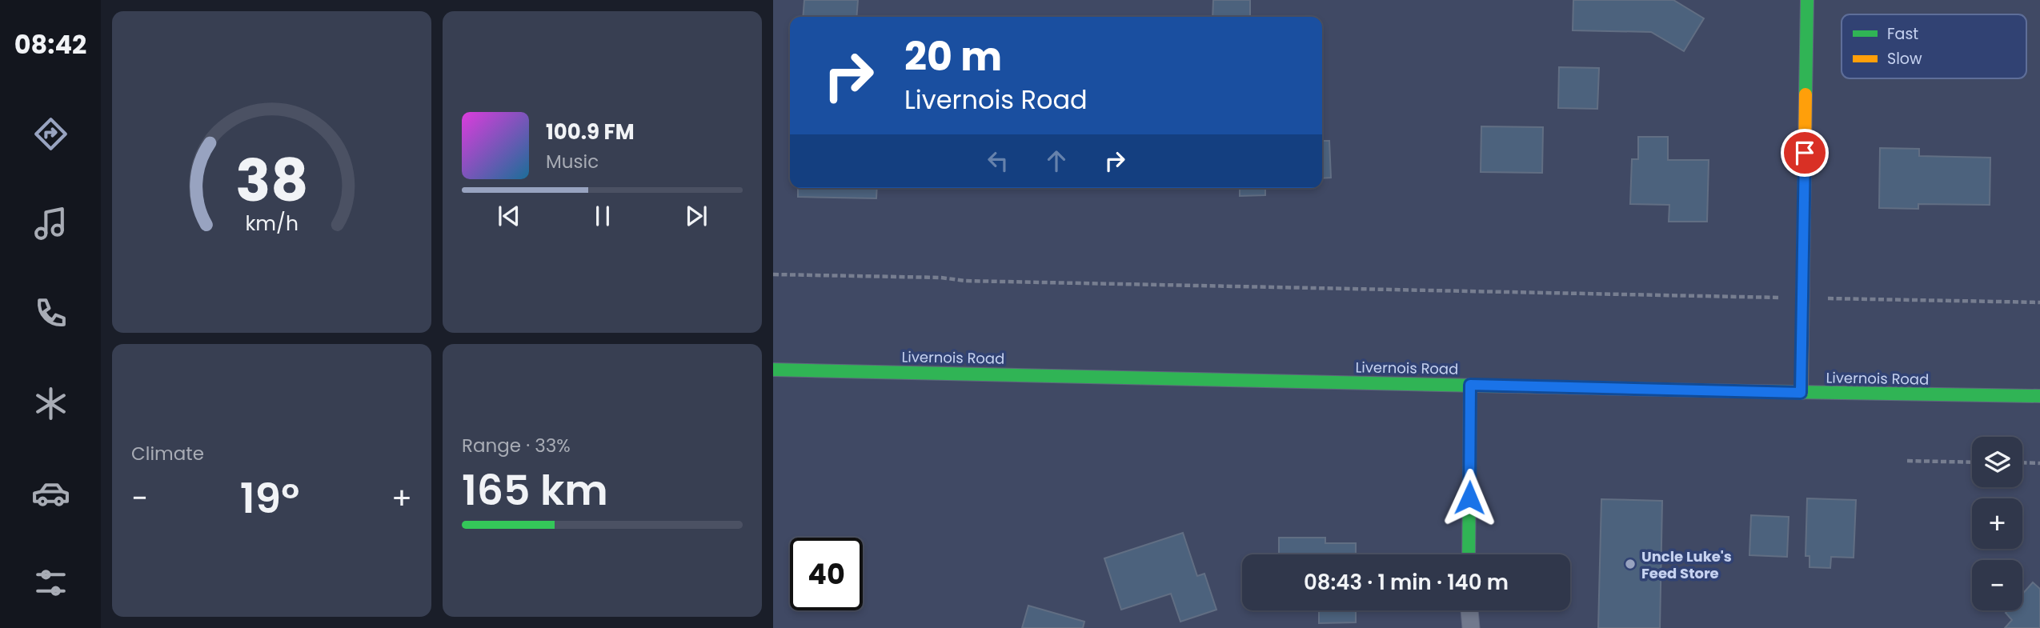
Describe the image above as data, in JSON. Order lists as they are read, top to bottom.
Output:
{
  "streets": {
    "street": ["Livernois Road"]
  },
  "places": ["Uncle Luke's Feed Store"],
  "legend": ["Fast", "Slow"],
  "page": {
    "tabs": "08:42",
    "turn": ["20 m", "Livernois Road"],
    "song": ["100.9 FM", "Music"],
    "tile": [
      "Climate",
      ["Range · 33%", "165 km"]
    ],
    "map_buttons": ["+", "−"],
    "heat": ["−", "19°", "+"],
    "limit": "40",
    "trip": "08:43 · 1 min · 140 m",
    "gauge": ["38", "km/h"]
  }
}
